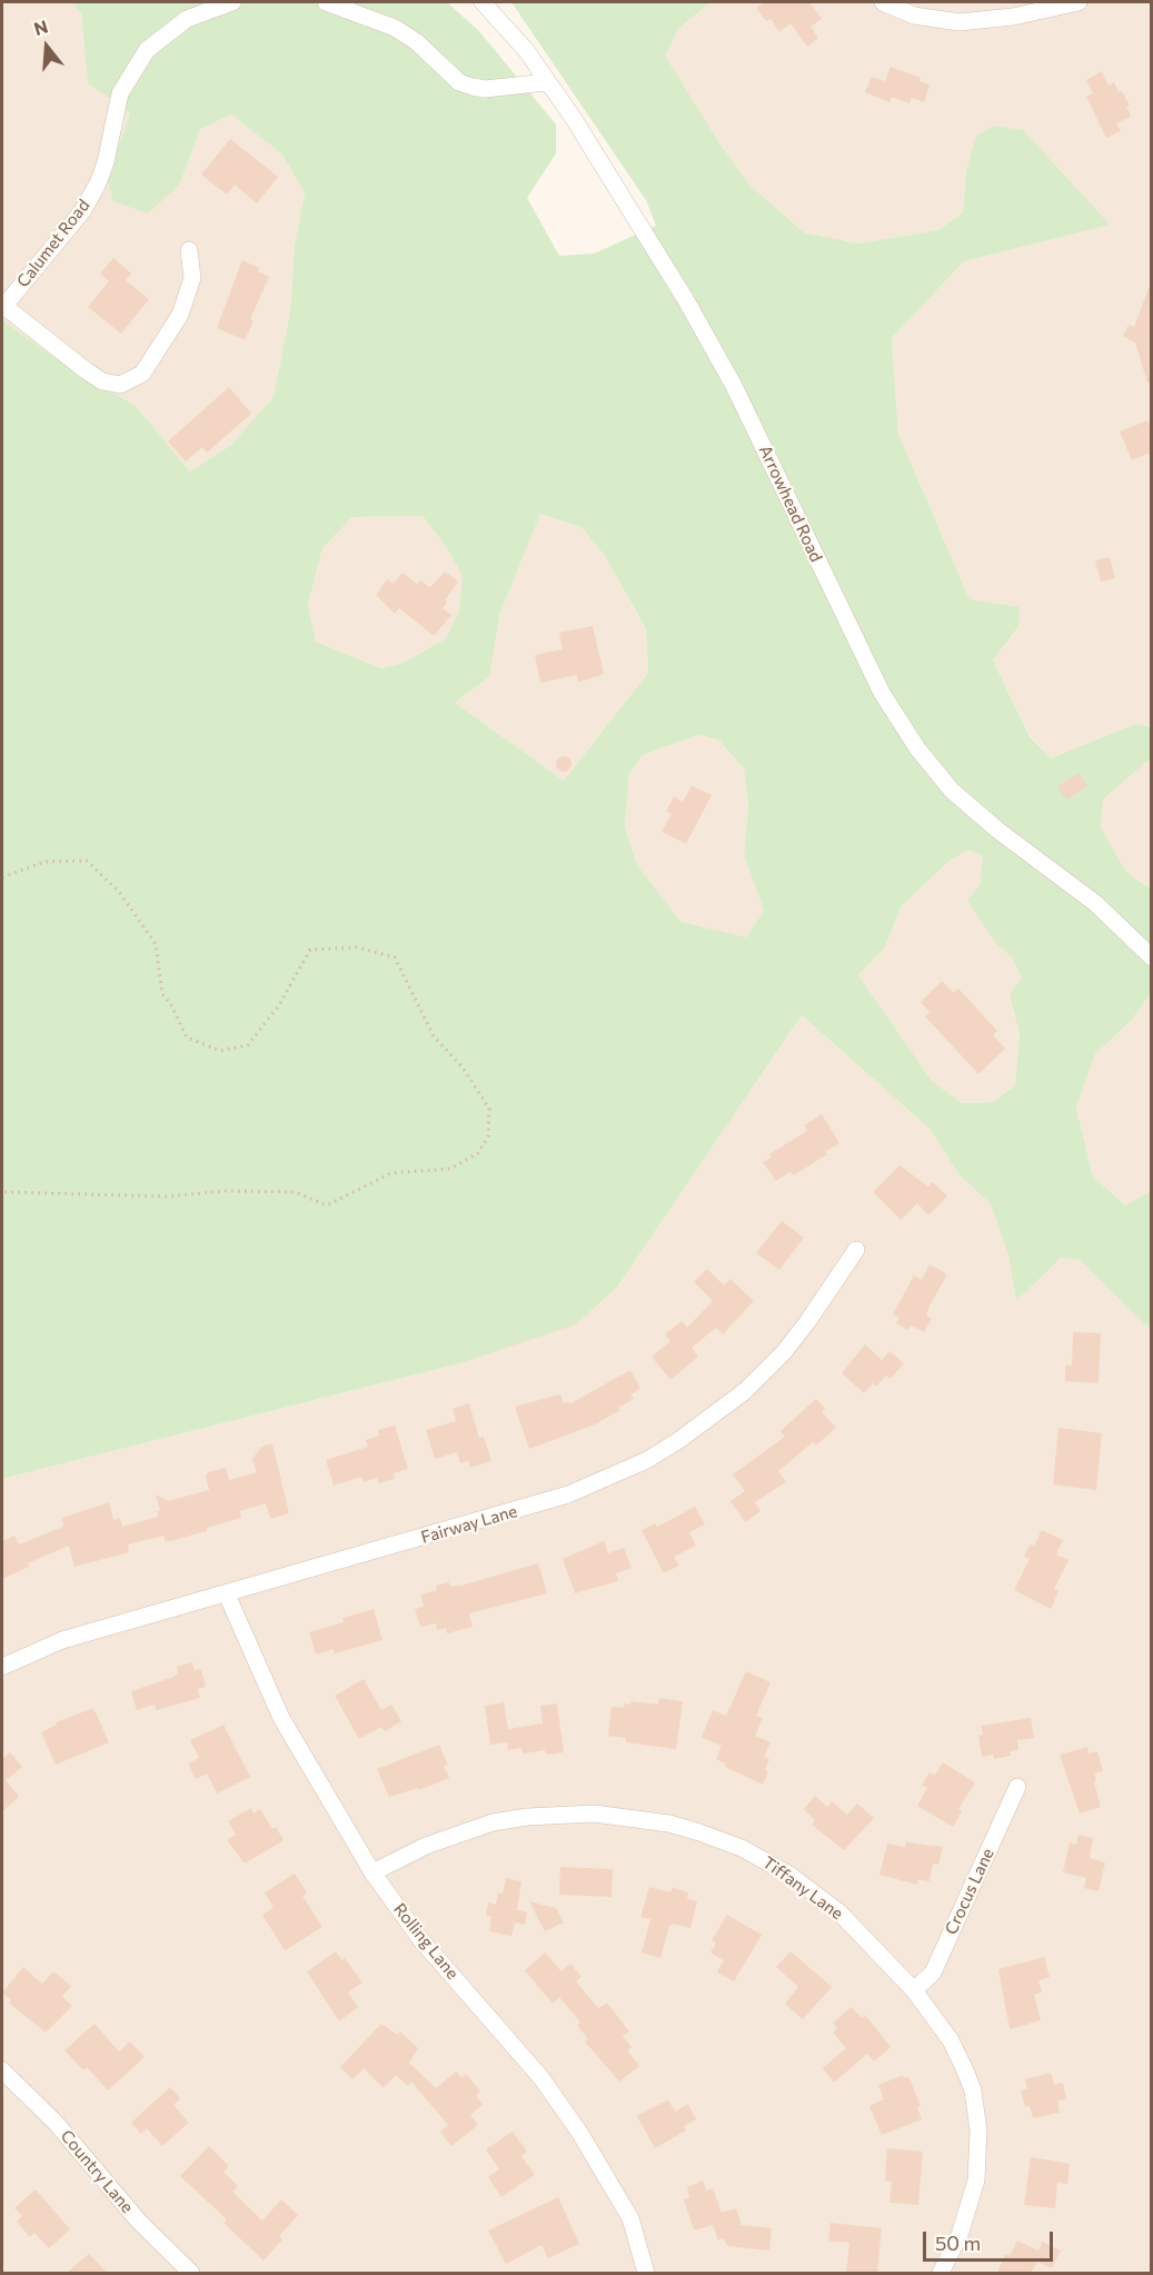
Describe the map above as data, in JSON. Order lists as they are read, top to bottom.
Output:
{
  "streets": {
    "street": [
      "Calumet Road",
      "Arrowhead Road",
      "Fairway Lane",
      "Tiffany Lane",
      "Crocus Lane",
      "Rolling Lane",
      "Country Lane"
    ]
  },
  "crossings": [
    ["Fairway Lane", "Rolling Lane"],
    ["Tiffany Lane", "Crocus Lane"],
    ["Tiffany Lane", "Rolling Lane"]
  ],
  "scale_bar": "50 m",
  "north": "top"
}
